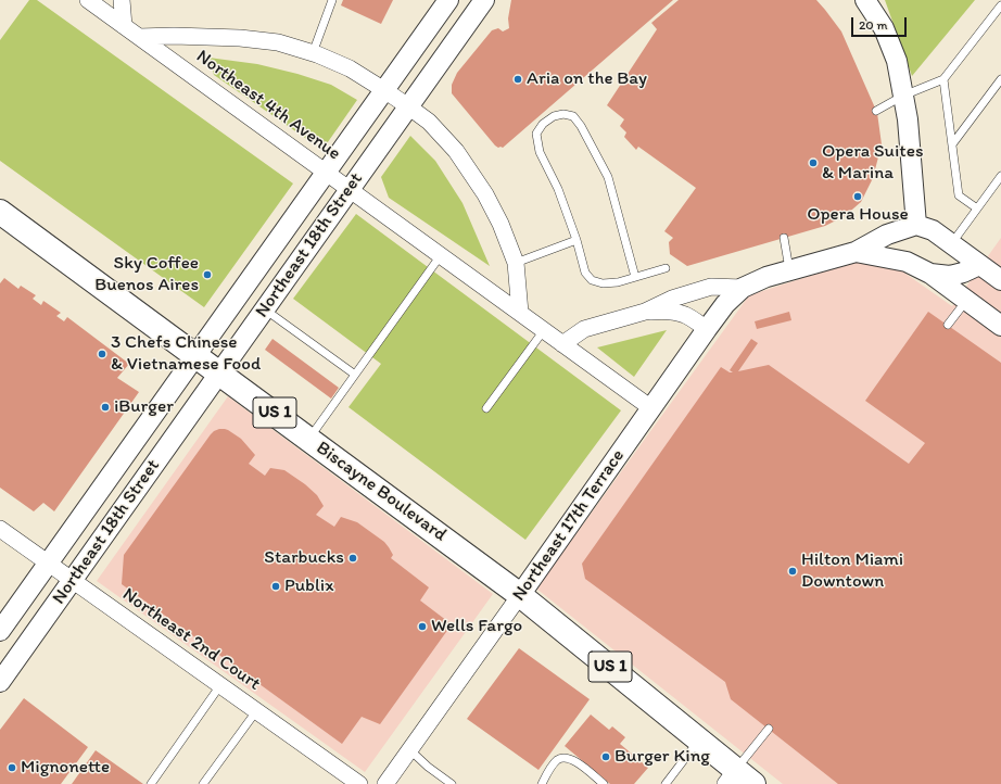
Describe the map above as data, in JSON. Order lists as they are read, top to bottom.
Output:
{
  "streets": {
    "main road": ["US 1", "Biscayne Boulevard"],
    "street": [
      "Northeast 4th Avenue",
      "Northeast 18th Street",
      "Northeast 17th Terrace",
      "Northeast 2nd Court"
    ]
  },
  "crossings": [
    ["Northeast 4th Avenue", "Northeast 18th Street"],
    ["Northeast 4th Avenue", "Northeast 17th Terrace"],
    ["Northeast 18th Street", "Biscayne Boulevard"],
    ["Northeast 18th Street", "Northeast 2nd Court"],
    ["Biscayne Boulevard", "Northeast 17th Terrace"]
  ],
  "places": [
    "Aria on the Bay",
    "Opera Suites & Marina",
    "Opera House",
    "Sky Coffee Buenos Aires",
    "3 Chefs Chinese & Vietnamese Food",
    "iBurger",
    "Starbucks",
    "Hilton Miami Downtown",
    "Publix",
    "Wells Fargo",
    "Burger King",
    "Mignonette"
  ],
  "scale_bar": "20 m"
}
